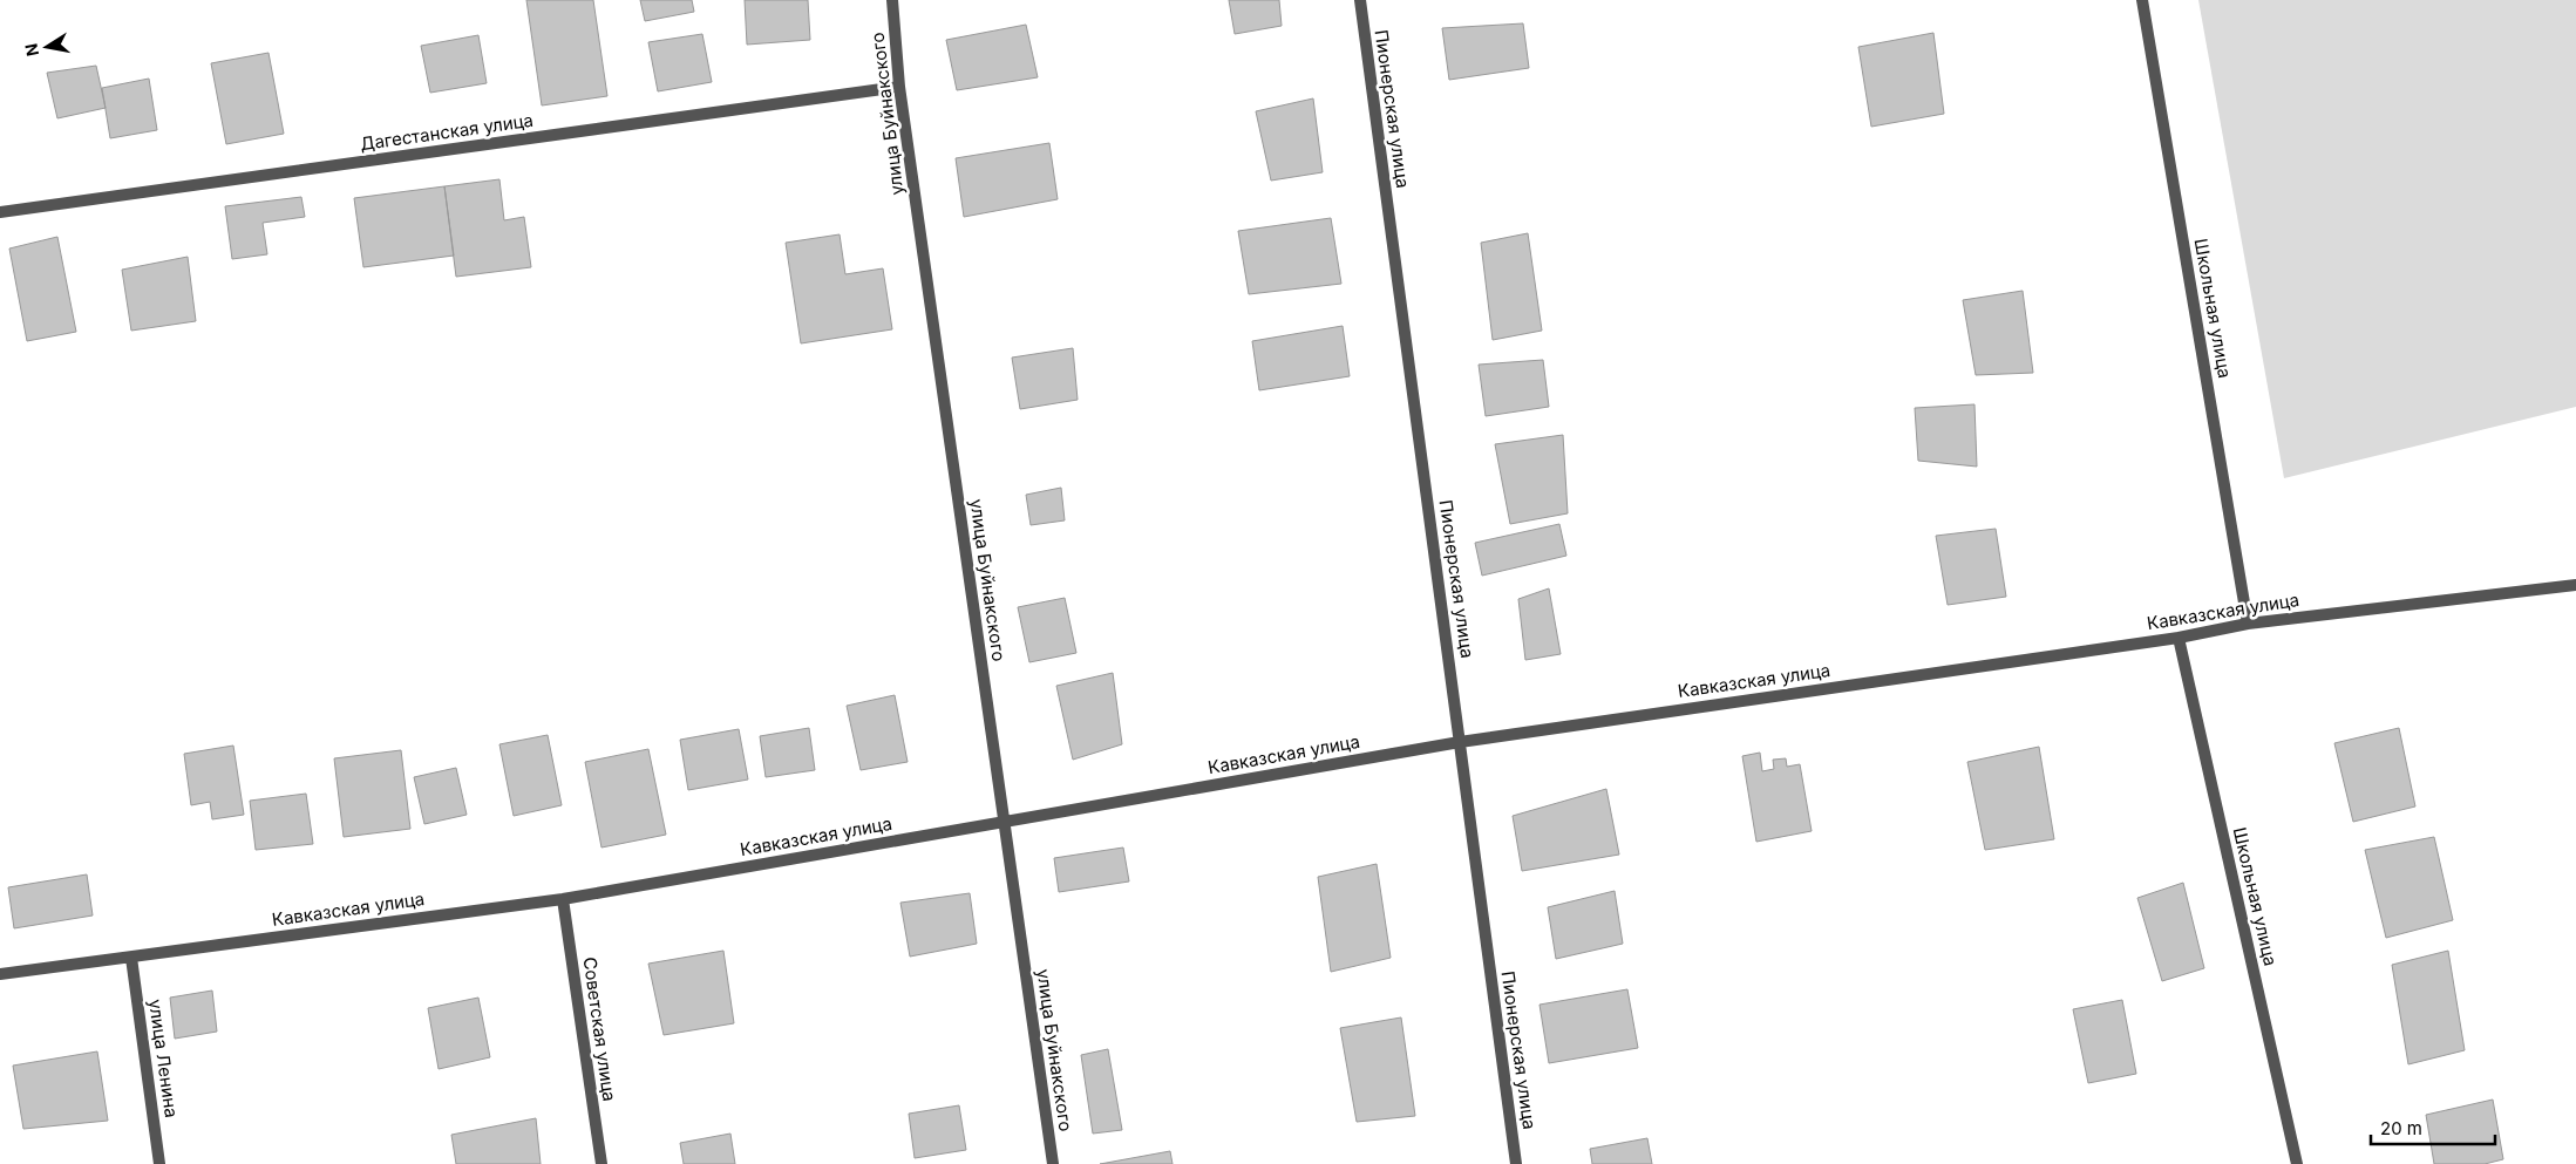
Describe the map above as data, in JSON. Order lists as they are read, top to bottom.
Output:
{
  "streets": {
    "street": [
      "Пионерская улица",
      "улица Буйнакского",
      "Дагестанская улица",
      "Школьная улица",
      "Кавказская улица",
      "Советская улица",
      "улица Ленина"
    ]
  },
  "crossings": [
    ["Пионерская улица", "Кавказская улица"],
    ["улица Буйнакского", "Дагестанская улица"],
    ["улица Буйнакского", "Кавказская улица"],
    ["Школьная улица", "Кавказская улица"],
    ["Кавказская улица", "Советская улица"],
    ["Кавказская улица", "улица Ленина"]
  ],
  "scale_bar": "20 m",
  "north": "left"
}
